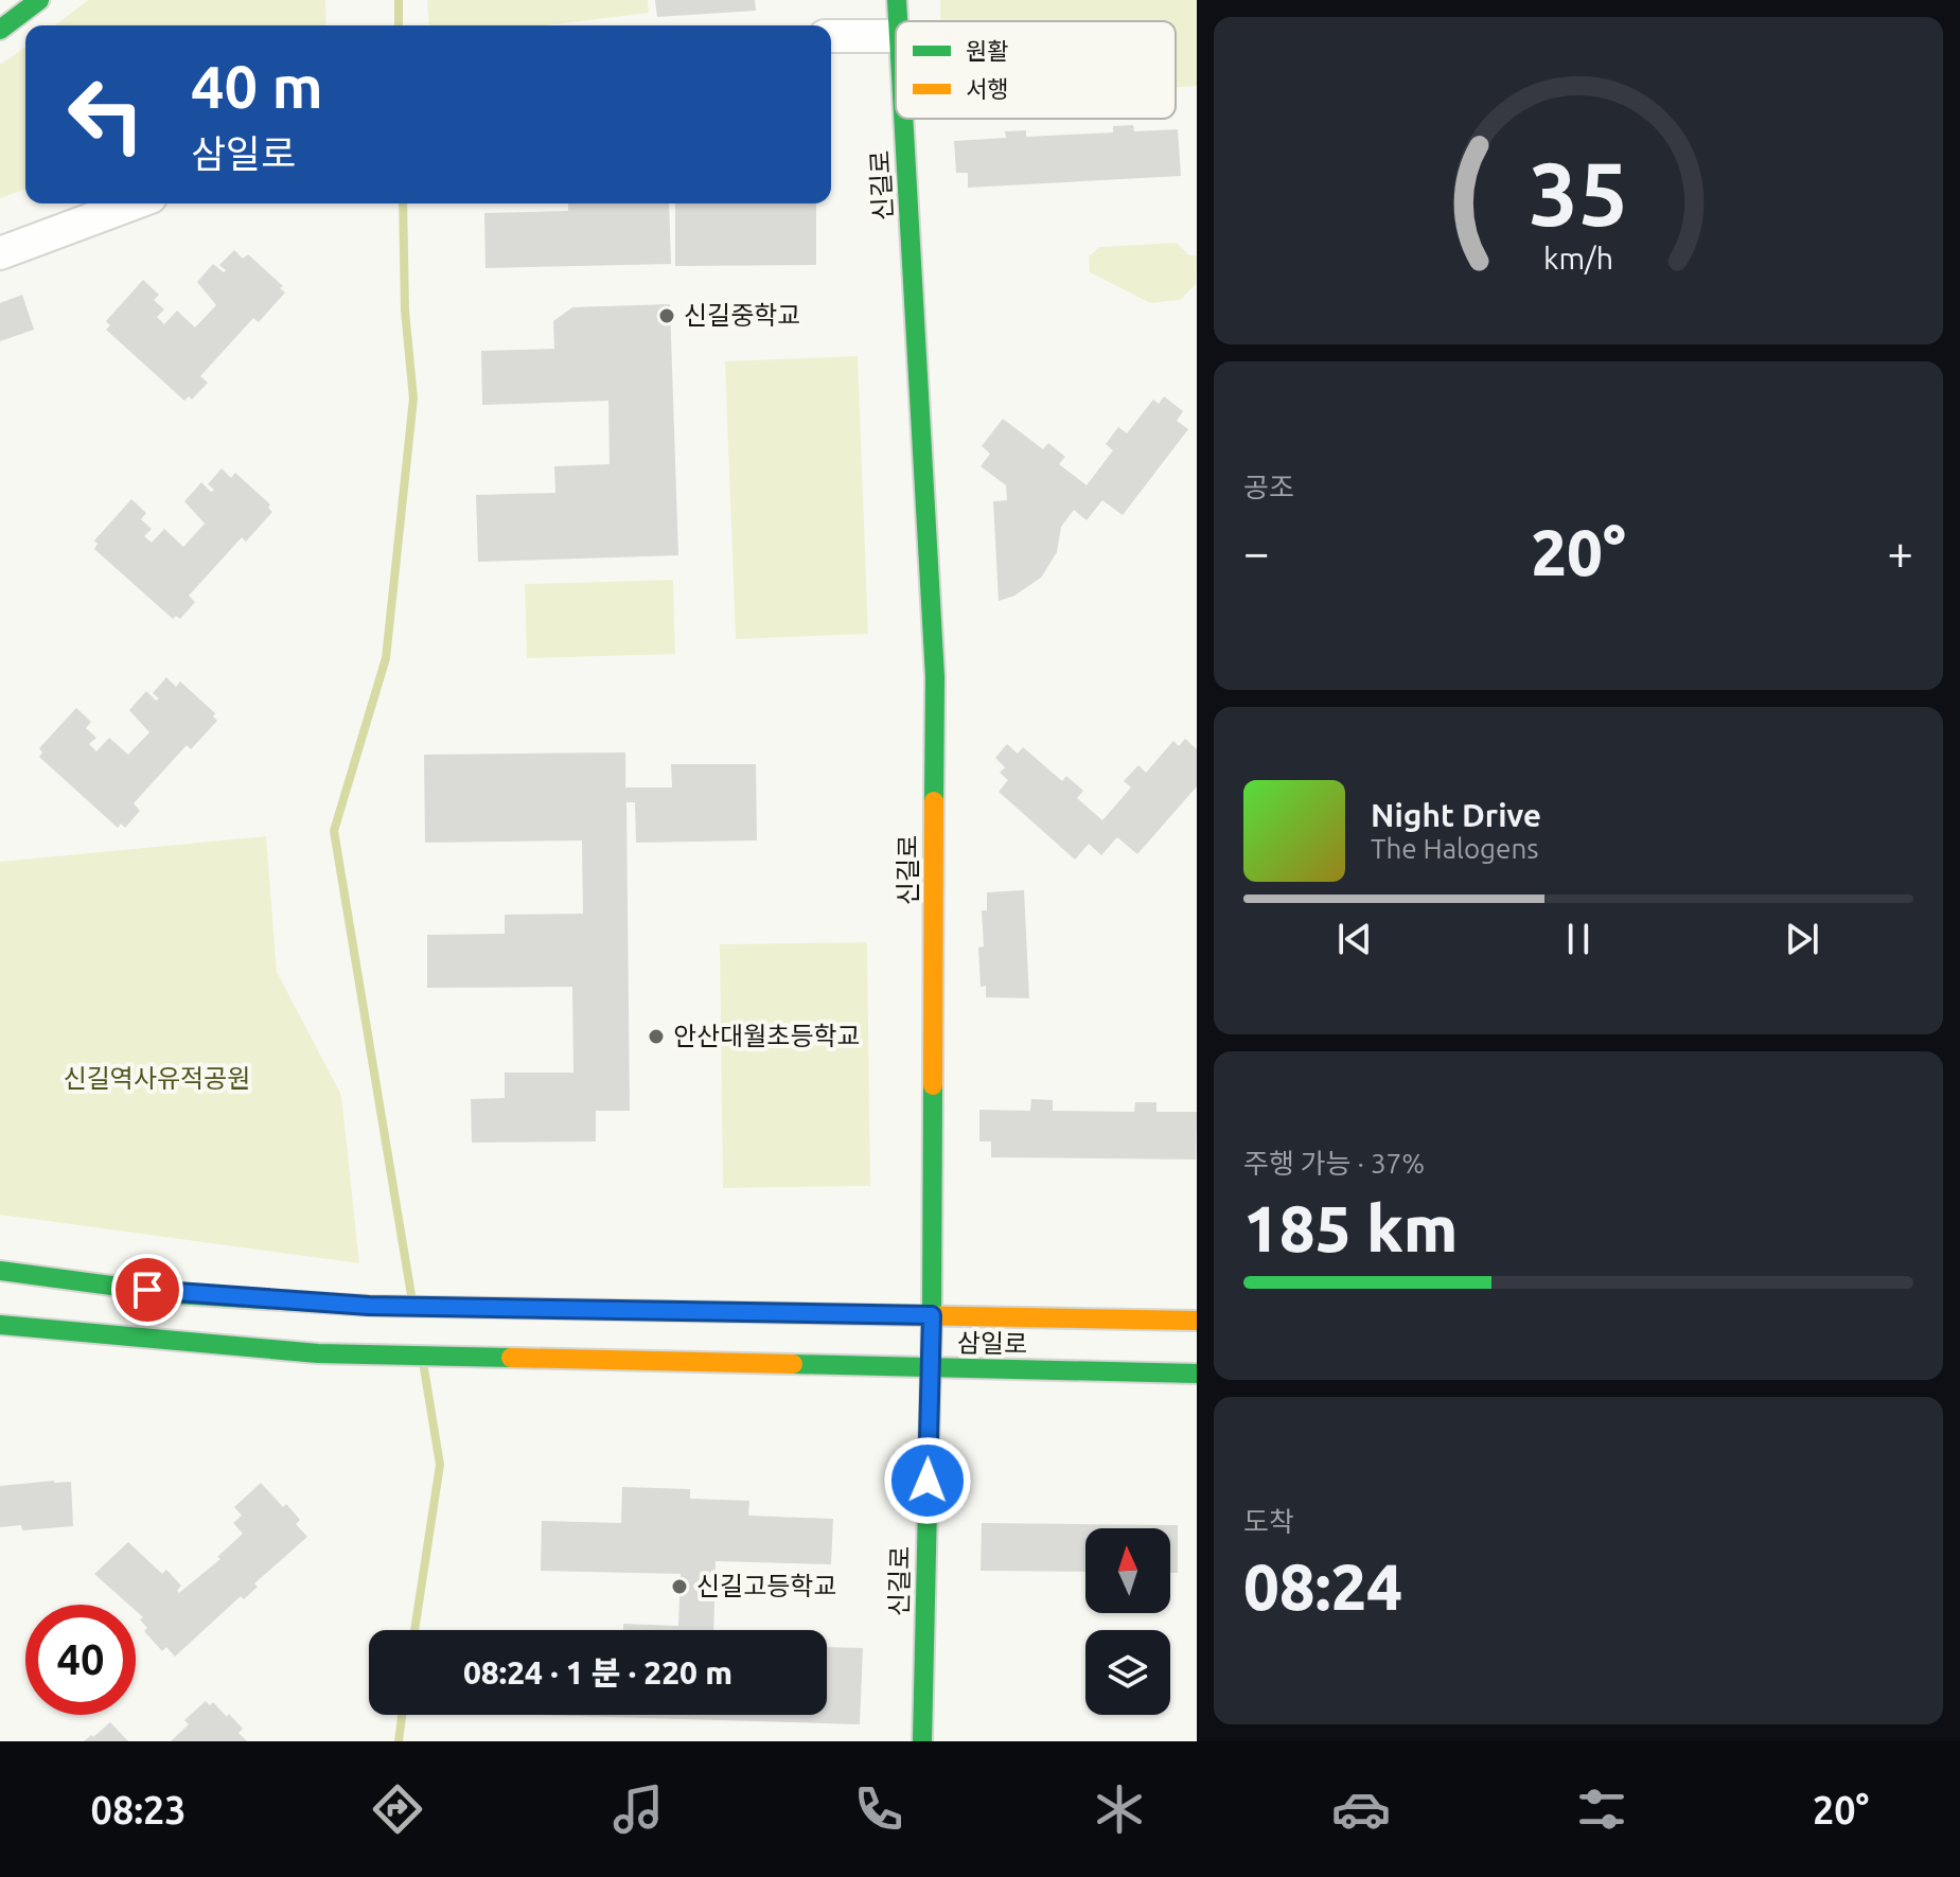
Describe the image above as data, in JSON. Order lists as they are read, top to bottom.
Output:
{
  "streets": {
    "street": ["신길로", "삼일로"]
  },
  "crossings": [
    ["신길로", "삼일로"]
  ],
  "parks": ["신길역사유적공원"],
  "places": ["신길중학교", "안산대월초등학교", "신길고등학교"],
  "legend": ["원활", "서행"],
  "north": "top",
  "page": {
    "turn": ["40 m", "삼일로"],
    "tile": [
      "공조",
      ["주행 가능 · 37%", "185 km"],
      ["도착", "08:24"]
    ],
    "heat": ["−", "20°", "+"],
    "song": ["Night Drive", "The Halogens"],
    "limit": "40",
    "trip": "08:24 · 1 분 · 220 m",
    "tabs": ["08:23", "20°"],
    "gauge": ["35", "km/h"]
  }
}
